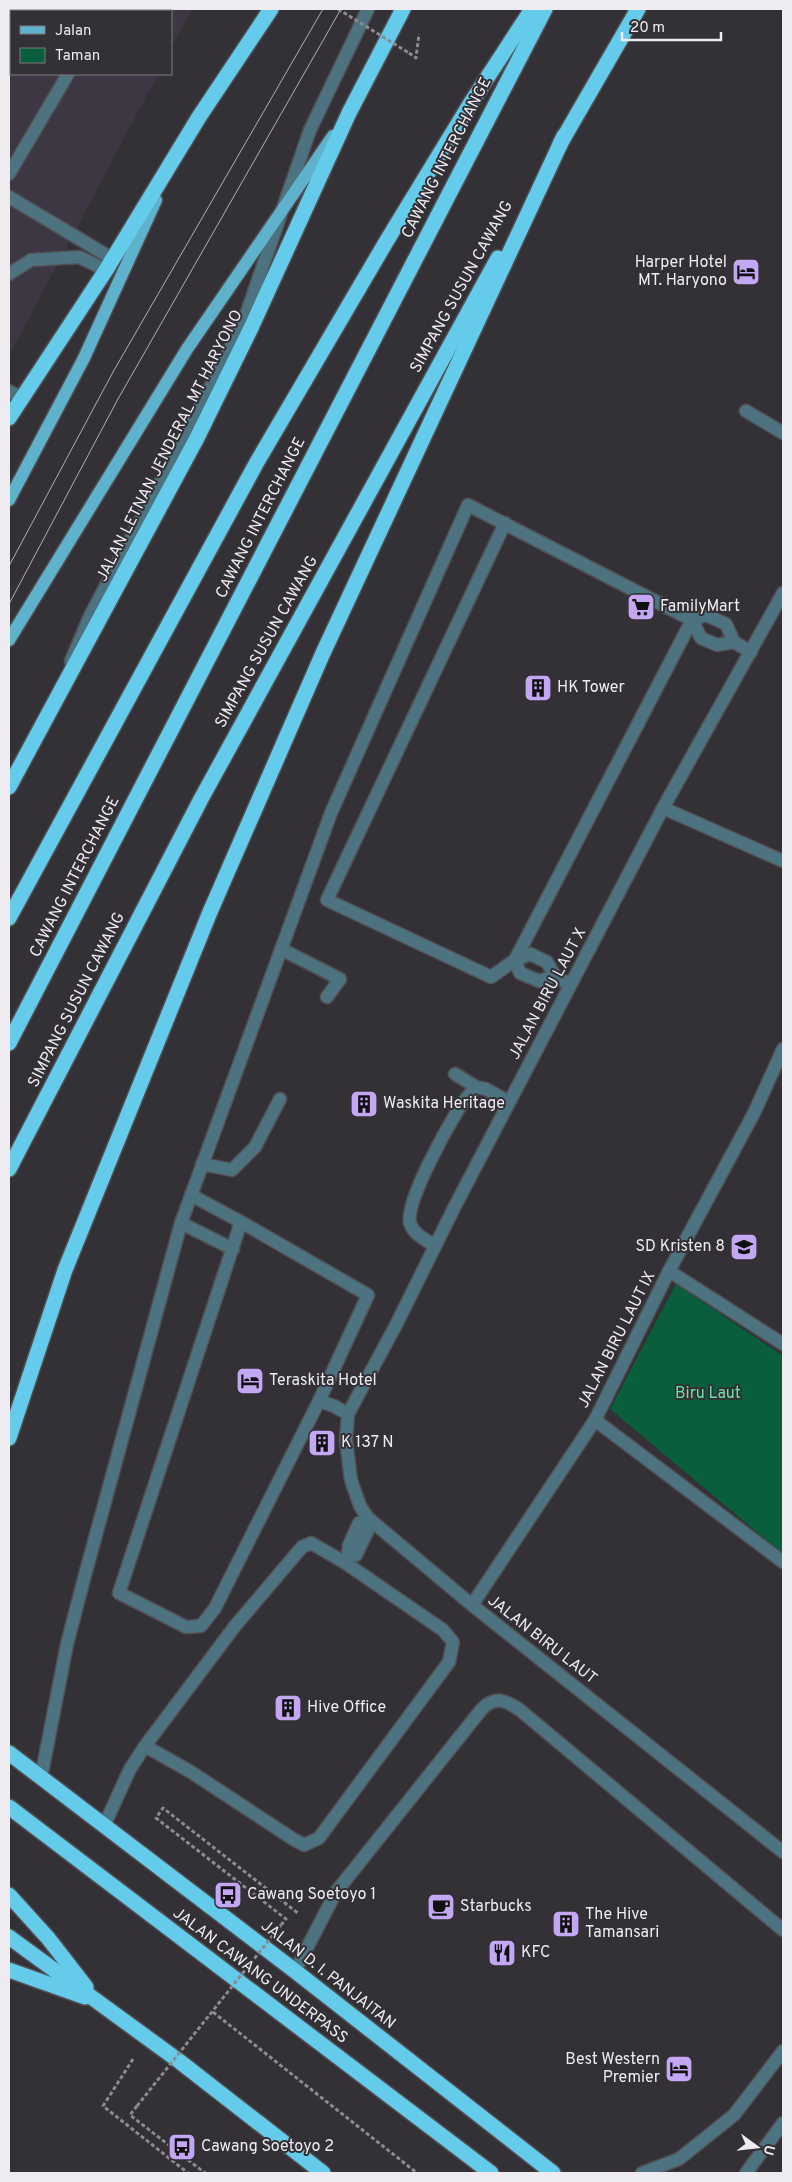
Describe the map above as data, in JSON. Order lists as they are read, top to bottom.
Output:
{
  "streets": {
    "highway": [
      "CAWANG INTERCHANGE",
      "SIMPANG SUSUN CAWANG",
      "JALAN LETNAN JENDERAL MT HARYONO",
      "JALAN D. I. PANJAITAN",
      "JALAN CAWANG UNDERPASS"
    ],
    "street": ["JALAN BIRU LAUT X", "JALAN BIRU LAUT IX", "JALAN BIRU LAUT"]
  },
  "crossings": [
    ["JALAN BIRU LAUT X", "JALAN BIRU LAUT"],
    ["JALAN BIRU LAUT IX", "JALAN BIRU LAUT"]
  ],
  "parks": ["Biru Laut"],
  "places": {
    "hotel": ["Harper Hotel MT. Haryono", "Teraskita Hotel", "Best Western Premier"],
    "supermarket": ["FamilyMart"],
    "building": [
      "HK Tower",
      "Waskita Heritage",
      "K 137 N",
      "Hive Office",
      "The Hive Tamansari"
    ],
    "school or university": ["SD Kristen 8"],
    "bus stop": ["Cawang Soetoyo 1", "Cawang Soetoyo 2"],
    "cafe": ["Starbucks"],
    "restaurant": ["KFC"]
  },
  "legend": ["Jalan", "Taman"],
  "scale_bar": "20 m",
  "north": "right"
}
